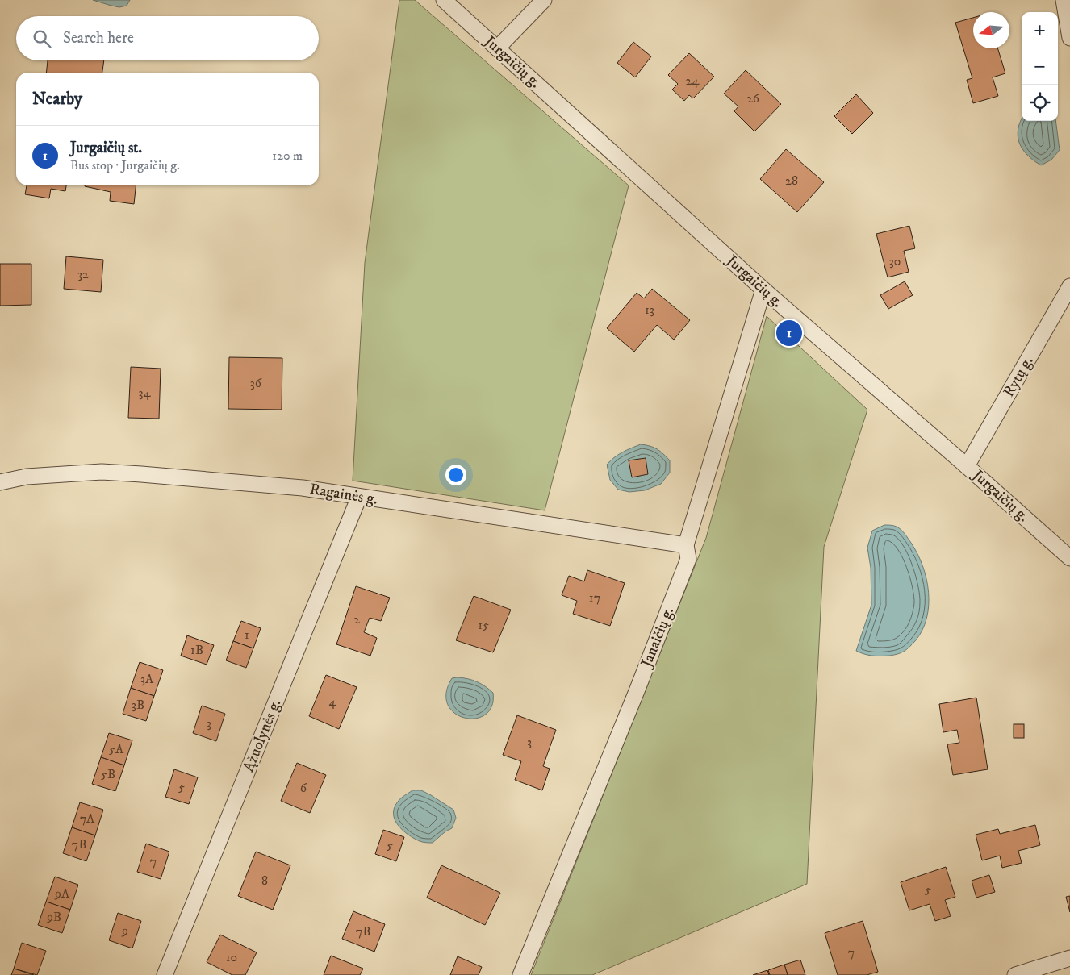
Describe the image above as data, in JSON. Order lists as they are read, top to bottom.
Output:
{
  "streets": {
    "street": [
      "Jurgaičių g.",
      "Rytų g.",
      "Ragainės g.",
      "Janaičių g.",
      "Ąžuolynės g."
    ]
  },
  "crossings": [
    ["Jurgaičių g.", "Rytų g."],
    ["Jurgaičių g.", "Janaičių g."],
    ["Ragainės g.", "Janaičių g."],
    ["Ragainės g.", "Ąžuolynės g."]
  ],
  "house_numbers": [
    "24",
    "26",
    "28",
    "30",
    "32",
    "13",
    "36",
    "34",
    "17",
    "2",
    "15",
    "1",
    "1B",
    "3A",
    "4",
    "3B",
    "3",
    "3",
    "5A",
    "5B",
    "5",
    "6",
    "7A",
    "7B",
    "5",
    "7",
    "8",
    "5",
    "9A",
    "9B",
    "9",
    "7B",
    "7",
    "10"
  ],
  "north": "left",
  "page": {
    "map_buttons": ["+", "−"],
    "search": "Search here",
    "heading": "Nearby",
    "list": [
      {
        "mark": "1",
        "name": "Jurgaičių st.",
        "note": "Bus stop · Jurgaičių g.",
        "value": "120 m"
      }
    ],
    "pins": "1"
  }
}
